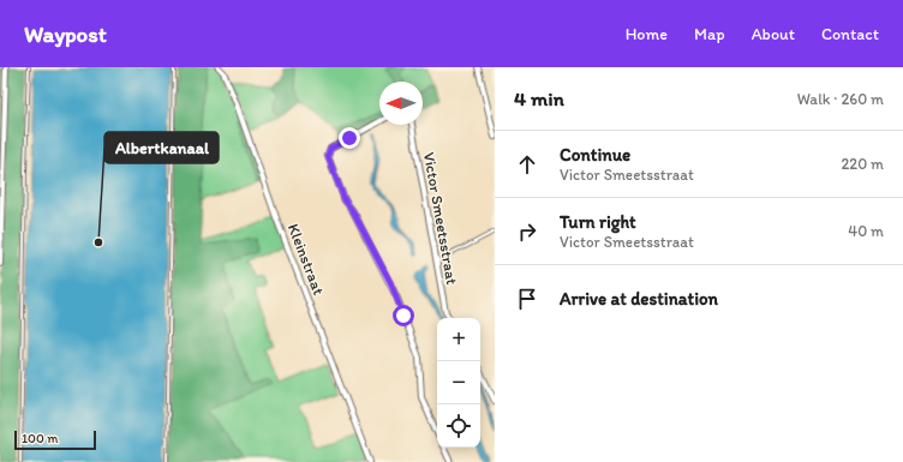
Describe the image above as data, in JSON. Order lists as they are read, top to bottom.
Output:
{
  "streets": {
    "street": ["Victor Smeetsstraat", "Kleinstraat"]
  },
  "places": ["Albertkanaal"],
  "scale_bar": "100 m",
  "north": "left",
  "page": {
    "header": "Waypost",
    "nav": [
      "Home",
      "Map",
      "About",
      "Contact"
    ],
    "heading": ["4 min", "Walk · 260 m"],
    "list": [
      ["Continue", "Victor Smeetsstraat", "220 m"],
      ["Turn right", "Victor Smeetsstraat", "40 m"],
      "Arrive at destination"
    ],
    "map_buttons": ["+", "−"],
    "scale": "100 m"
  }
}
